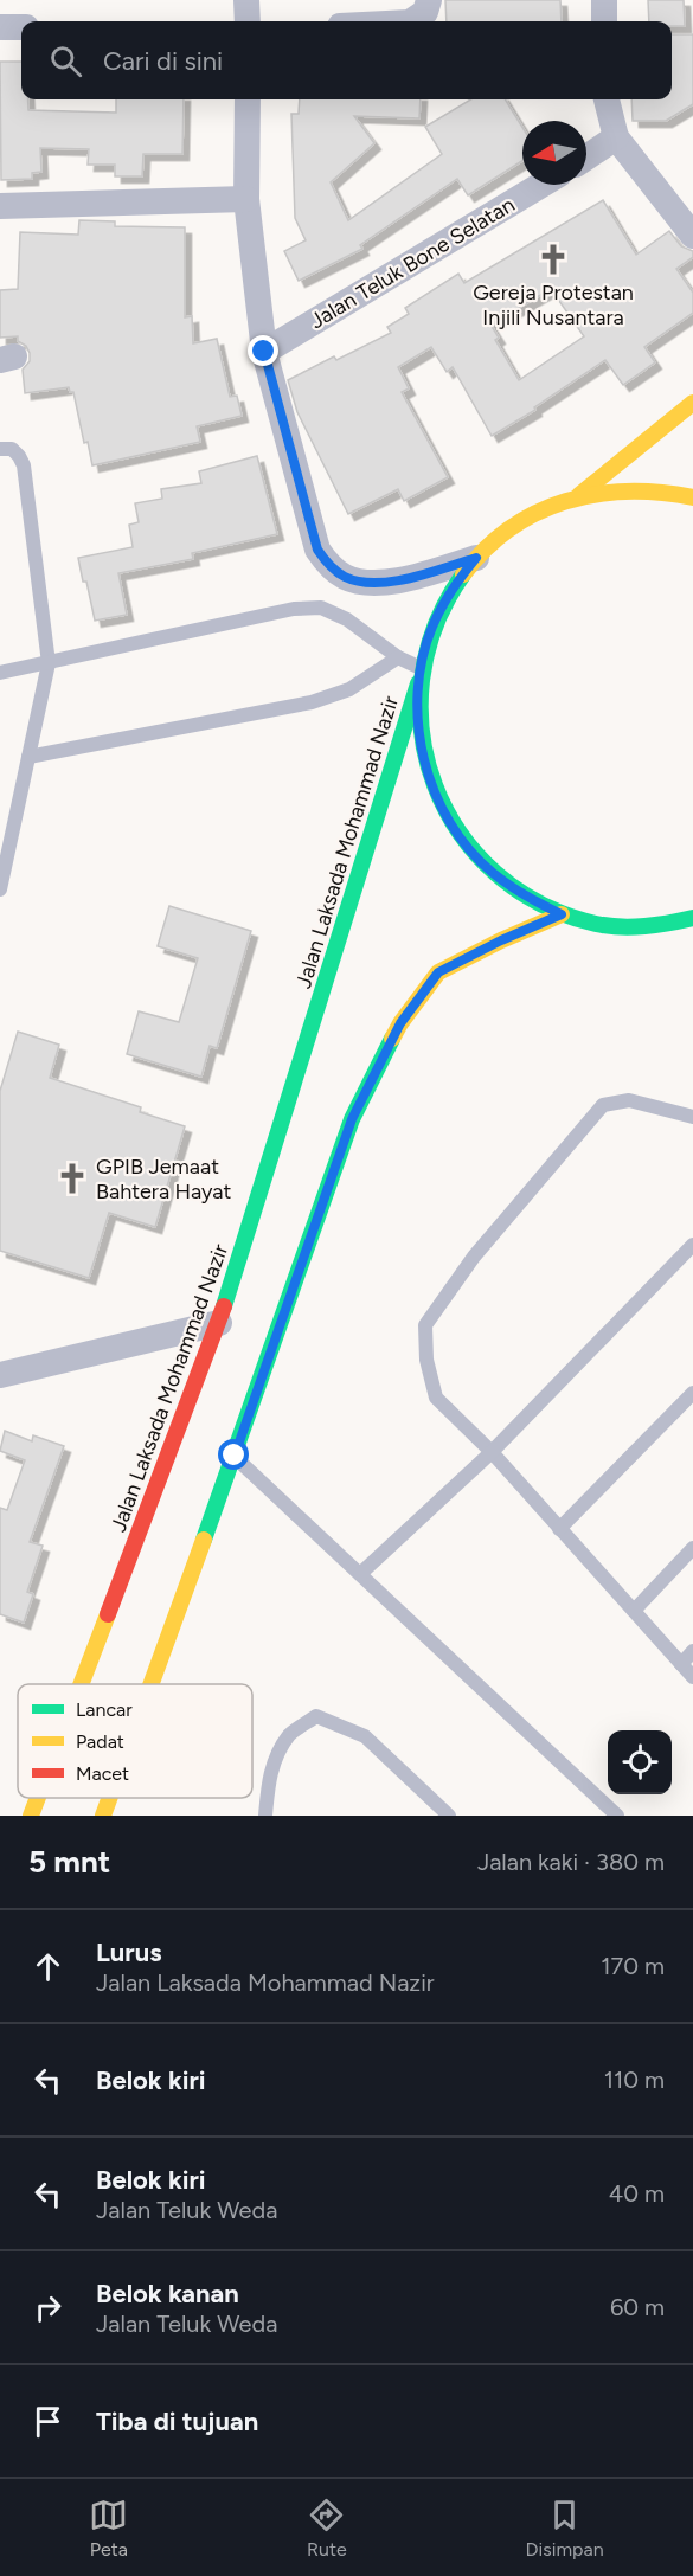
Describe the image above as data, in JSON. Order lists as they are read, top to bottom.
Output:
{
  "streets": {
    "street": ["Jalan Teluk Bone Selatan", "Jalan Laksada Mohammad Nazir"]
  },
  "places": {
    "church": ["Gereja Protestan Injili Nusantara", "GPIB Jemaat Bahtera Hayat"]
  },
  "legend": ["Lancar", "Padat", "Macet"],
  "north": "left",
  "page": {
    "search": "Cari di sini",
    "heading": ["5 mnt", "Jalan kaki · 380 m"],
    "list": [
      ["Lurus", "Jalan Laksada Mohammad Nazir", "170 m"],
      ["Belok kiri", "110 m"],
      ["Belok kiri", "Jalan Teluk Weda", "40 m"],
      ["Belok kanan", "Jalan Teluk Weda", "60 m"],
      "Tiba di tujuan"
    ],
    "nav": ["Peta", "Rute", "Disimpan"]
  }
}
